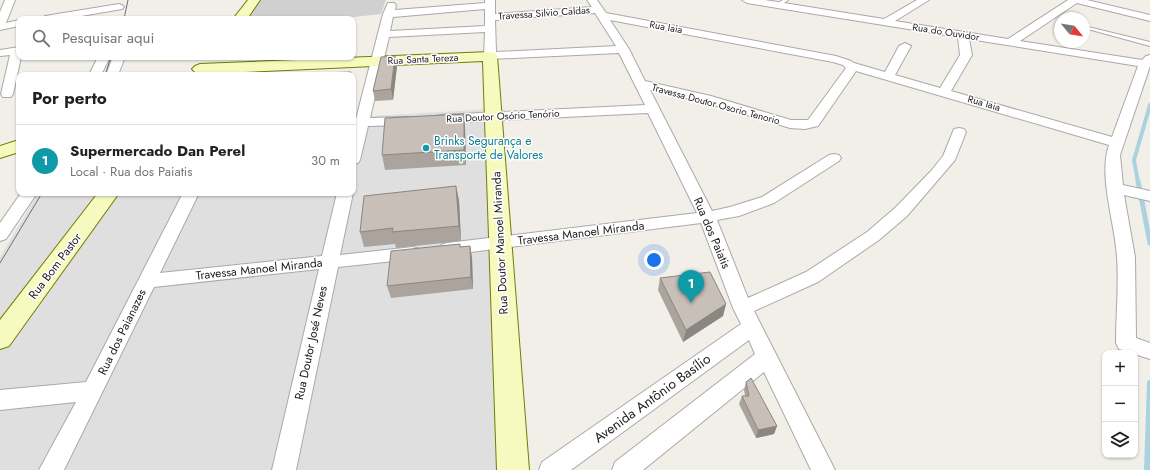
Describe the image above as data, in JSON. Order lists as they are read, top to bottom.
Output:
{
  "streets": {
    "street": [
      "Travessa Silvio Caldas",
      "Rua Iaia",
      "Rua do Ouvidor",
      "Rua Santa Tereza",
      "Travessa Doutor Osorio Tenorio",
      "Rua Doutor Osório Tenório",
      "Travessa Manoel Miranda",
      "Rua dos Paiatis",
      "Rua Doutor Manoel Miranda",
      "Rua Bom Pastor",
      "Rua dos Paianazes",
      "Rua Doutor José Neves",
      "Avenida Antônio Basílio"
    ]
  },
  "crossings": [
    ["Travessa Silvio Caldas", "Rua Iaia"],
    ["Travessa Silvio Caldas", "Rua dos Paiatis"],
    ["Travessa Silvio Caldas", "Rua Doutor Manoel Miranda"],
    ["Rua Iaia", "Travessa Doutor Osorio Tenorio"],
    ["Rua Iaia", "Rua dos Paiatis"],
    ["Rua Santa Tereza", "Rua dos Paiatis"],
    ["Rua Santa Tereza", "Rua Doutor Manoel Miranda"],
    ["Travessa Doutor Osorio Tenorio", "Rua dos Paiatis"],
    ["Rua Doutor Osório Tenório", "Rua dos Paiatis"],
    ["Rua Doutor Osório Tenório", "Rua Doutor Manoel Miranda"],
    ["Travessa Manoel Miranda", "Rua dos Paiatis"],
    ["Travessa Manoel Miranda", "Rua Doutor Manoel Miranda"],
    ["Travessa Manoel Miranda", "Rua dos Paianazes"],
    ["Travessa Manoel Miranda", "Rua Doutor José Neves"],
    ["Rua dos Paiatis", "Avenida Antônio Basílio"]
  ],
  "places": ["Brinks Segurança e Transporte de Valores"],
  "north": "bottom right",
  "page": {
    "search": "Pesquisar aqui",
    "heading": "Por perto",
    "list": [
      {
        "mark": "1",
        "name": "Supermercado Dan Perel",
        "note": "Local · Rua dos Paiatis",
        "value": "30 m"
      }
    ],
    "pins": "1",
    "map_buttons": ["+", "−"]
  }
}
